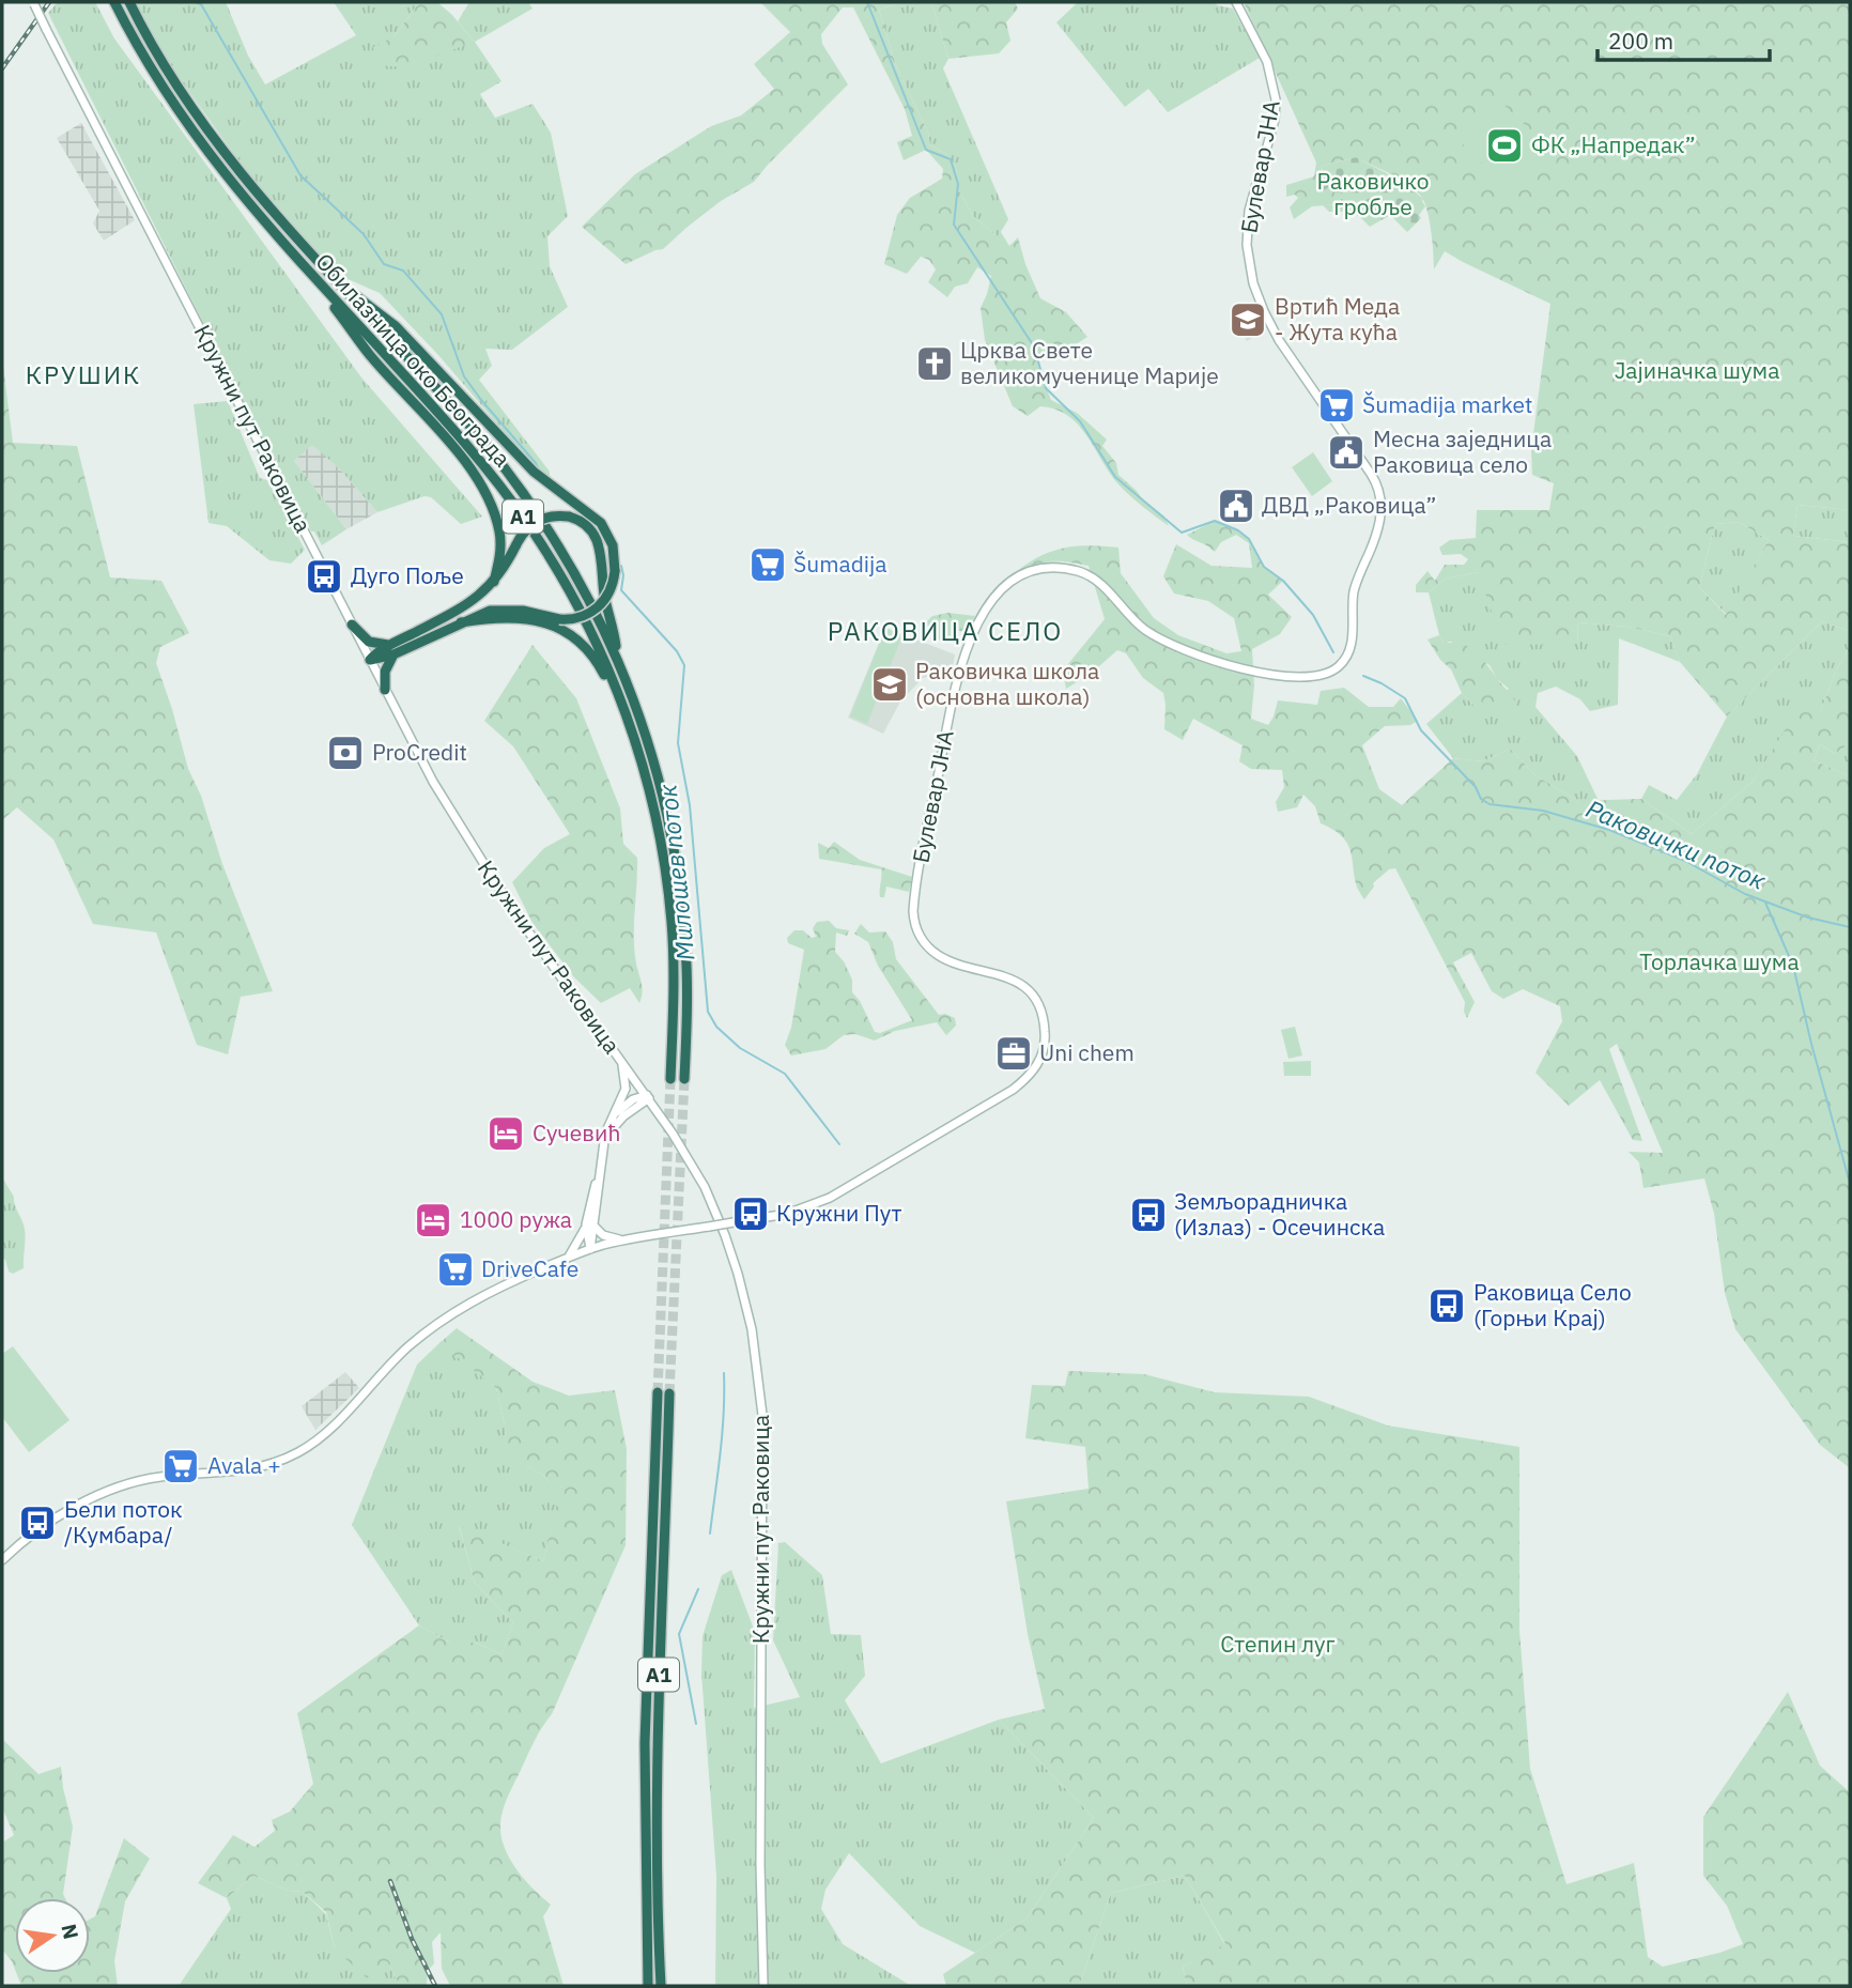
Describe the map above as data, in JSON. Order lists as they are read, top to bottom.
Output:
{
  "streets": {
    "highway": ["Обилазница око Београда", "A1"],
    "main road": ["Булевар ЈНА", "Кружни пут Раковица"]
  },
  "districts": ["КРУШИК", "РАКОВИЦА СЕЛО"],
  "water": ["Раковички поток", "Милошев поток"],
  "parks": [
    "Раковичко гробље",
    "Јајиначка шума",
    "Торлачка шума",
    "Степин луг"
  ],
  "places": {
    "sports": ["ФК „Напредак”"],
    "school or university": ["Вртић Меда - Жута кућа", "Раковичка школа (основна школа)"],
    "church": ["Црква Свете великомученице Марије"],
    "supermarket": [
      "Šumadija market",
      "Šumadija",
      "DriveCafe",
      "Avala +"
    ],
    "public building": ["Месна заједница Раковица село", "ДВД „Раковица”"],
    "bus stop": [
      "Дуго Поље",
      "Кружни Пут",
      "Земљорадничка (Излаз) - Осечинска",
      "Раковица Село (Горњи Крај)",
      "Бели поток /Кумбара/"
    ],
    "bank": ["ProCredit"],
    "office": ["Uni chem"],
    "hotel": ["Сучевић", "1000 ружа"]
  },
  "scale_bar": "200 m",
  "north": "right"
}
